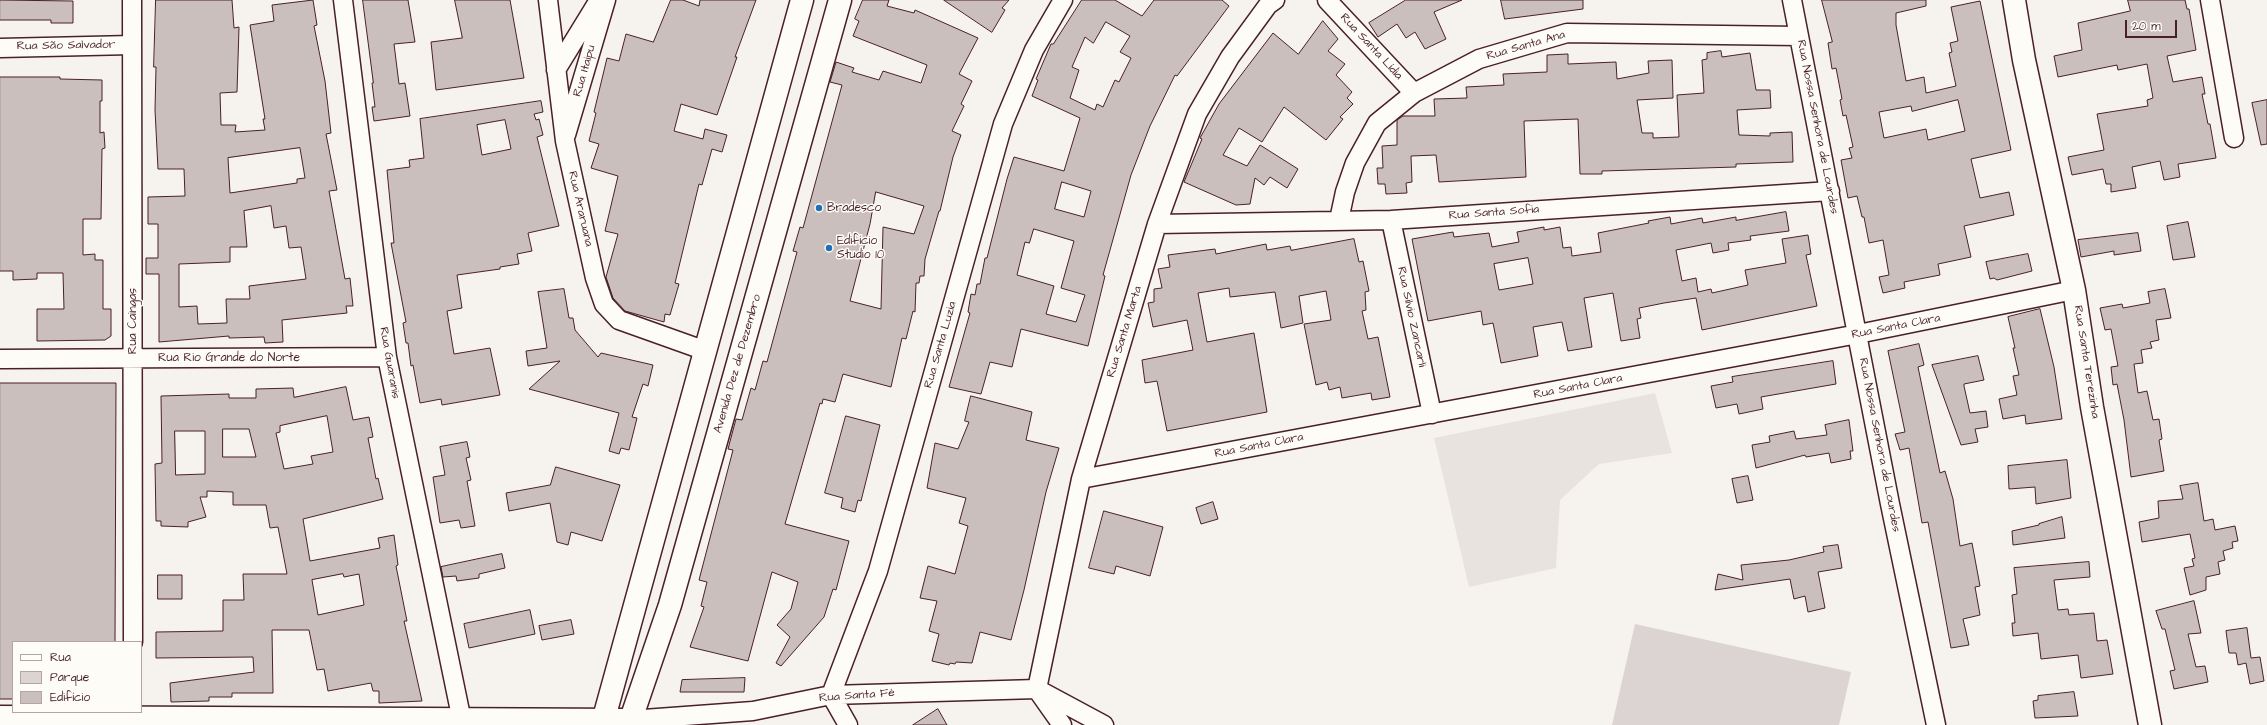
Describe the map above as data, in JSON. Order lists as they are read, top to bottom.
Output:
{
  "streets": {
    "main road": ["Rua Santa Terezinha", "Avenida Dez de Dezembro"],
    "street": [
      "Rua São Salvador",
      "Rua Santa Ana",
      "Rua Santa Lídia",
      "Rua Itaipu",
      "Rua Nossa Senhora de Lourdes",
      "Rua Araruana",
      "Rua Santa Sofia",
      "Rua Silvio Zancarli",
      "Rua Caingas",
      "Rua Santa Clara",
      "Rua Santa Marta",
      "Rua Santa Luzia",
      "Rua Rio Grande do Norte",
      "Rua Guaranis",
      "Rua Santa Fé"
    ]
  },
  "crossings": [
    ["Rua São Salvador", "Rua Caingas"],
    ["Rua Santa Ana", "Rua Santa Lídia"],
    ["Rua Santa Ana", "Rua Nossa Senhora de Lourdes"],
    ["Rua Santa Ana", "Rua Santa Sofia"],
    ["Rua Itaipu", "Rua Araruana"],
    ["Rua Nossa Senhora de Lourdes", "Rua Santa Sofia"],
    ["Rua Nossa Senhora de Lourdes", "Rua Santa Clara"],
    ["Rua Santa Sofia", "Rua Silvio Zancarli"],
    ["Rua Santa Sofia", "Rua Santa Marta"],
    ["Rua Silvio Zancarli", "Rua Santa Clara"],
    ["Rua Caingas", "Rua Rio Grande do Norte"],
    ["Rua Santa Clara", "Rua Santa Marta"],
    ["Rua Santa Clara", "Rua Santa Terezinha"],
    ["Rua Santa Marta", "Rua Santa Fé"],
    ["Rua Santa Luzia", "Rua Santa Fé"],
    ["Rua Rio Grande do Norte", "Rua Guaranis"],
    ["Avenida Dez de Dezembro", "Rua Santa Fé"]
  ],
  "places": ["Bradesco", "Edifício Studio 10"],
  "legend": ["Rua", "Parque", "Edifício"],
  "scale_bar": "20 m"
}
